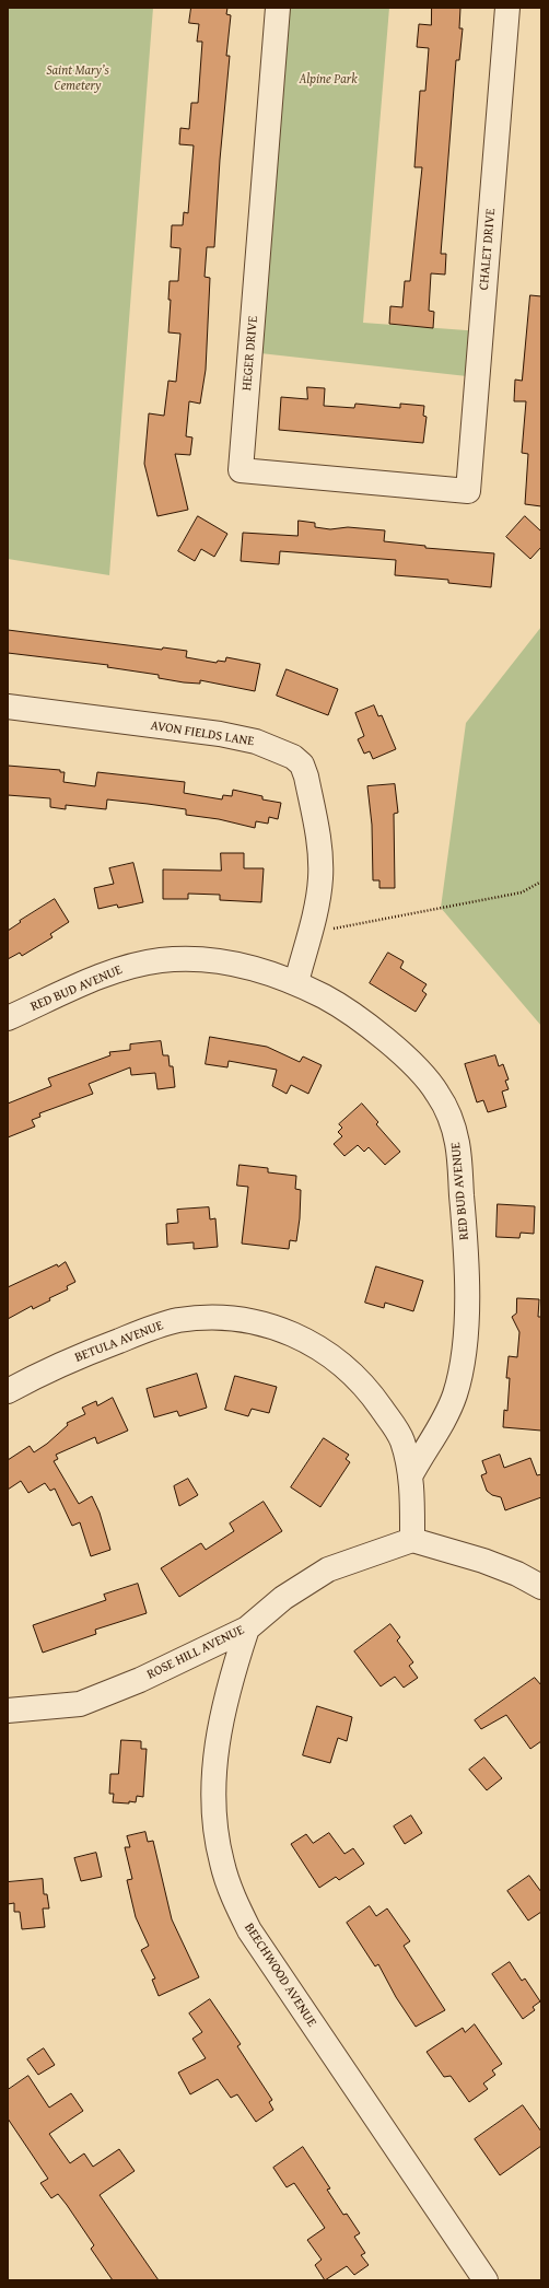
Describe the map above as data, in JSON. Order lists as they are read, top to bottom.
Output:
{
  "streets": {
    "street": [
      "CHALET DRIVE",
      "HEGER DRIVE",
      "AVON FIELDS LANE",
      "RED BUD AVENUE",
      "BETULA AVENUE",
      "ROSE HILL AVENUE",
      "BEECHWOOD AVENUE"
    ]
  },
  "crossings": [
    ["CHALET DRIVE", "HEGER DRIVE"],
    ["AVON FIELDS LANE", "RED BUD AVENUE"],
    ["RED BUD AVENUE", "BETULA AVENUE"],
    ["BETULA AVENUE", "ROSE HILL AVENUE"],
    ["ROSE HILL AVENUE", "BEECHWOOD AVENUE"]
  ],
  "parks": ["Saint Mary’s Cemetery", "Alpine Park"]
}
